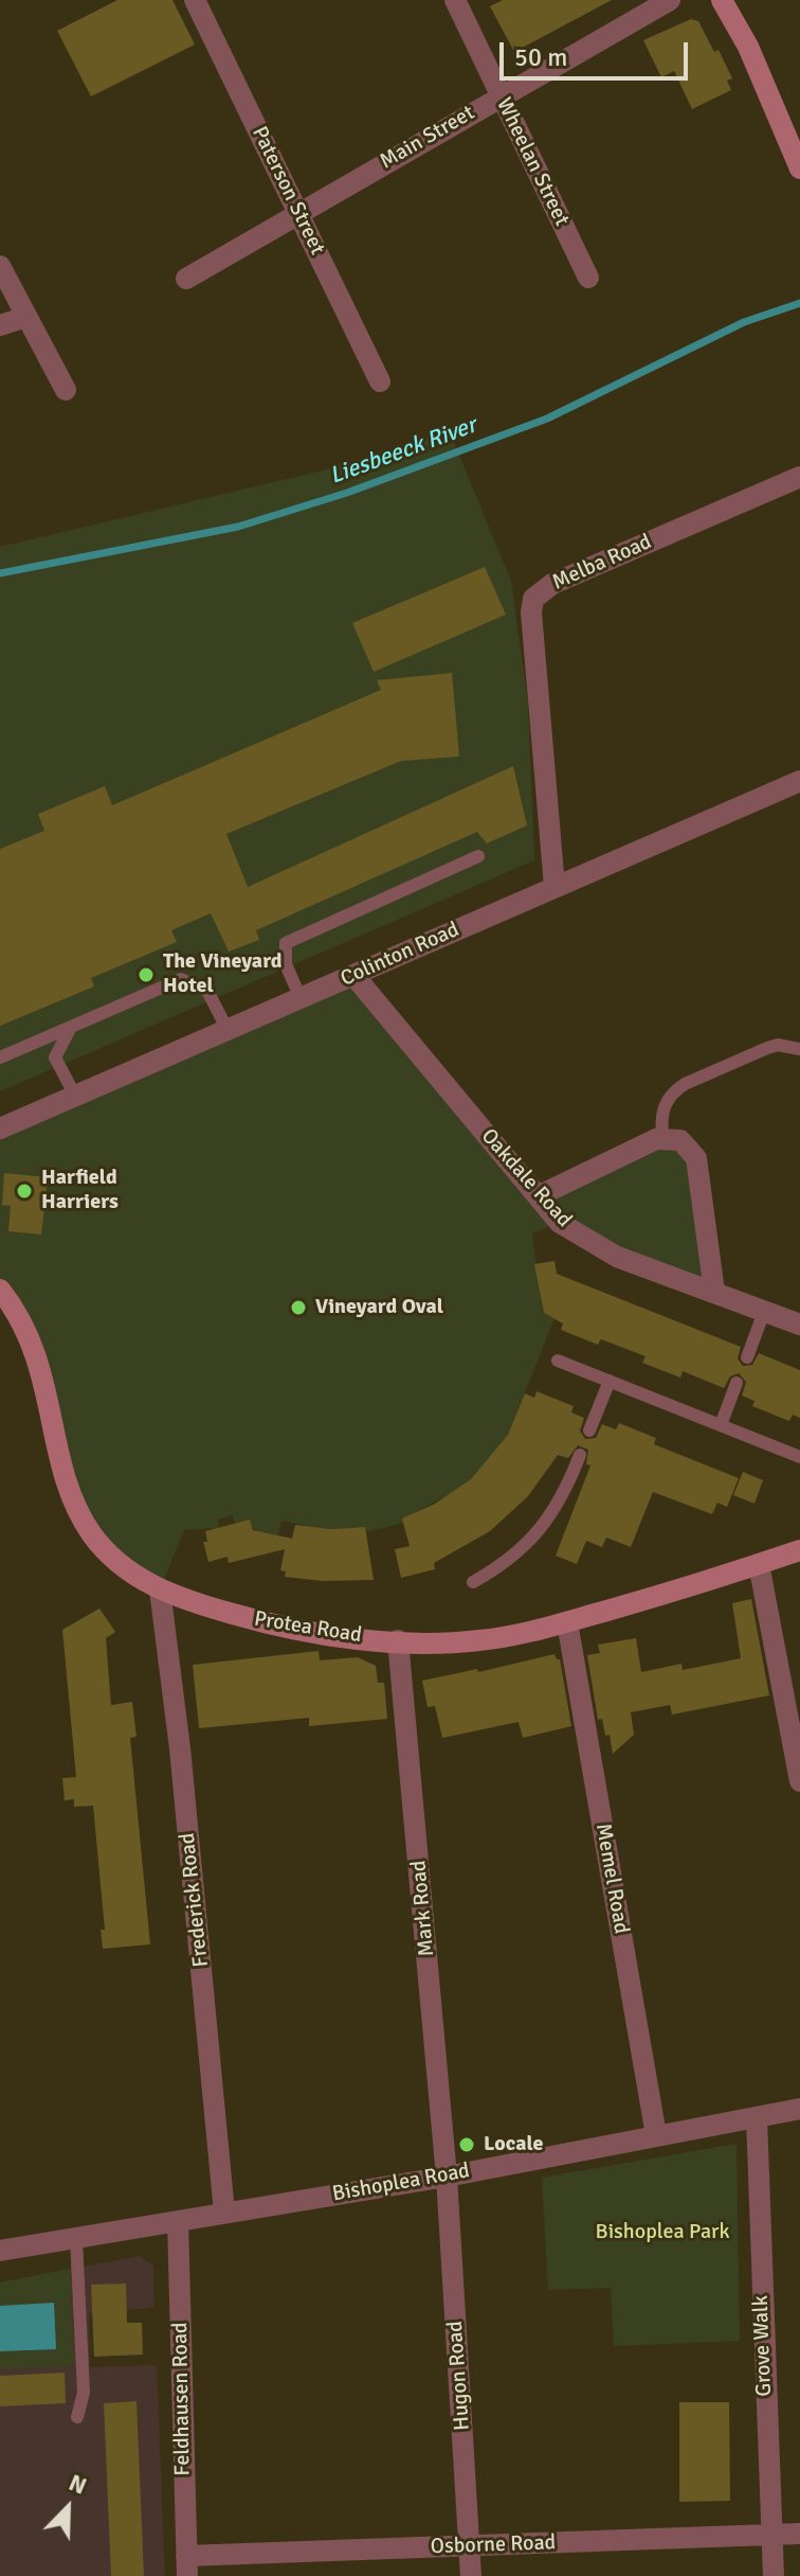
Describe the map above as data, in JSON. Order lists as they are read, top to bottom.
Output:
{
  "streets": {
    "main road": ["Protea Road"],
    "street": [
      "Main Street",
      "Wheelan Street",
      "Paterson Street",
      "Melba Road",
      "Colinton Road",
      "Oakdale Road",
      "Memel Road",
      "Frederick Road",
      "Mark Road",
      "Bishoplea Road",
      "Grove Walk",
      "Hugon Road",
      "Feldhausen Road",
      "Osborne Road"
    ]
  },
  "crossings": [
    ["Main Street", "Wheelan Street"],
    ["Main Street", "Paterson Street"],
    ["Melba Road", "Colinton Road"],
    ["Colinton Road", "Oakdale Road"],
    ["Protea Road", "Memel Road"],
    ["Protea Road", "Frederick Road"],
    ["Protea Road", "Mark Road"],
    ["Memel Road", "Bishoplea Road"],
    ["Frederick Road", "Bishoplea Road"],
    ["Mark Road", "Bishoplea Road"],
    ["Mark Road", "Hugon Road"],
    ["Bishoplea Road", "Grove Walk"],
    ["Bishoplea Road", "Hugon Road"],
    ["Bishoplea Road", "Feldhausen Road"],
    ["Grove Walk", "Osborne Road"],
    ["Hugon Road", "Osborne Road"],
    ["Feldhausen Road", "Osborne Road"]
  ],
  "water": ["Liesbeeck River"],
  "parks": ["Bishoplea Park"],
  "places": [
    "The Vineyard Hotel",
    "Harfield Harriers",
    "Vineyard Oval",
    "Locale"
  ],
  "scale_bar": "50 m",
  "north": "top right"
}
